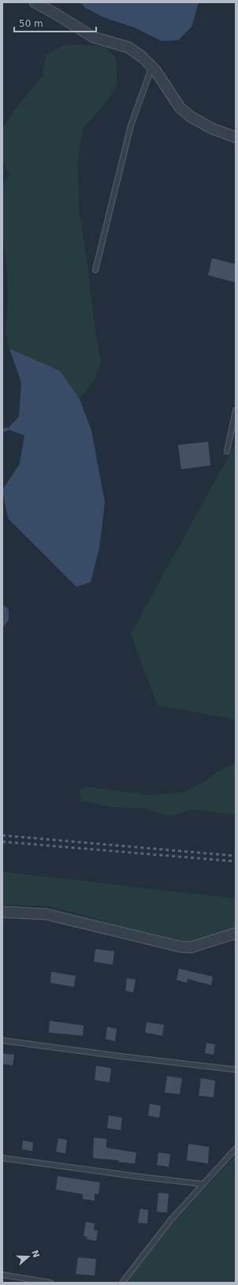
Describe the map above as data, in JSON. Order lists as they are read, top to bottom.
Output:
{
  "scale_bar": "50 m",
  "north": "right"
}
